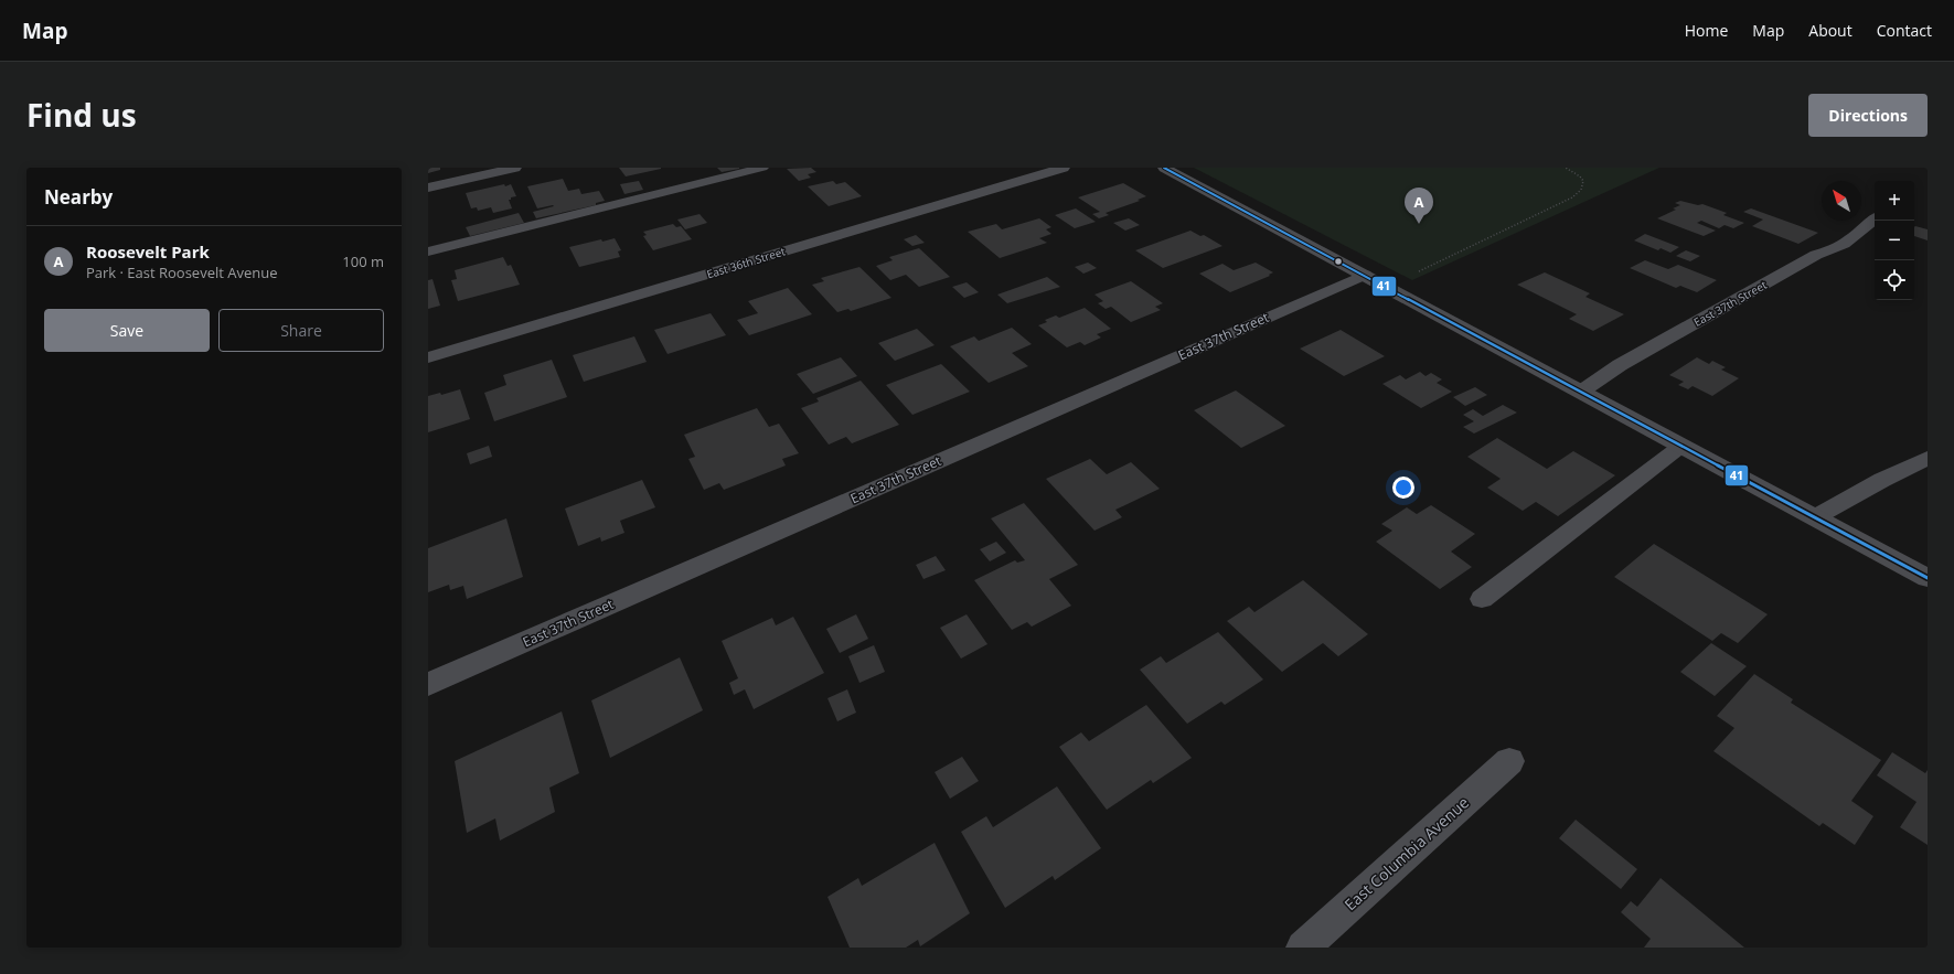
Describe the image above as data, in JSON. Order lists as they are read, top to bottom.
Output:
{
  "streets": {
    "street": ["East 36th Street", "East 37th Street", "East Columbia Avenue"]
  },
  "lines": ["transit line 41"],
  "north": "top left",
  "page": {
    "header": "Map",
    "nav": [
      "Home",
      "Map",
      "About",
      "Contact"
    ],
    "title": "Find us",
    "buttons": [
      "Directions",
      ["Save", "Share"]
    ],
    "heading": "Nearby",
    "map_buttons": ["+", "−"],
    "pins": "A",
    "list": [
      {
        "mark": "A",
        "name": "Roosevelt Park",
        "note": "Park · East Roosevelt Avenue",
        "value": "100 m"
      }
    ]
  }
}
